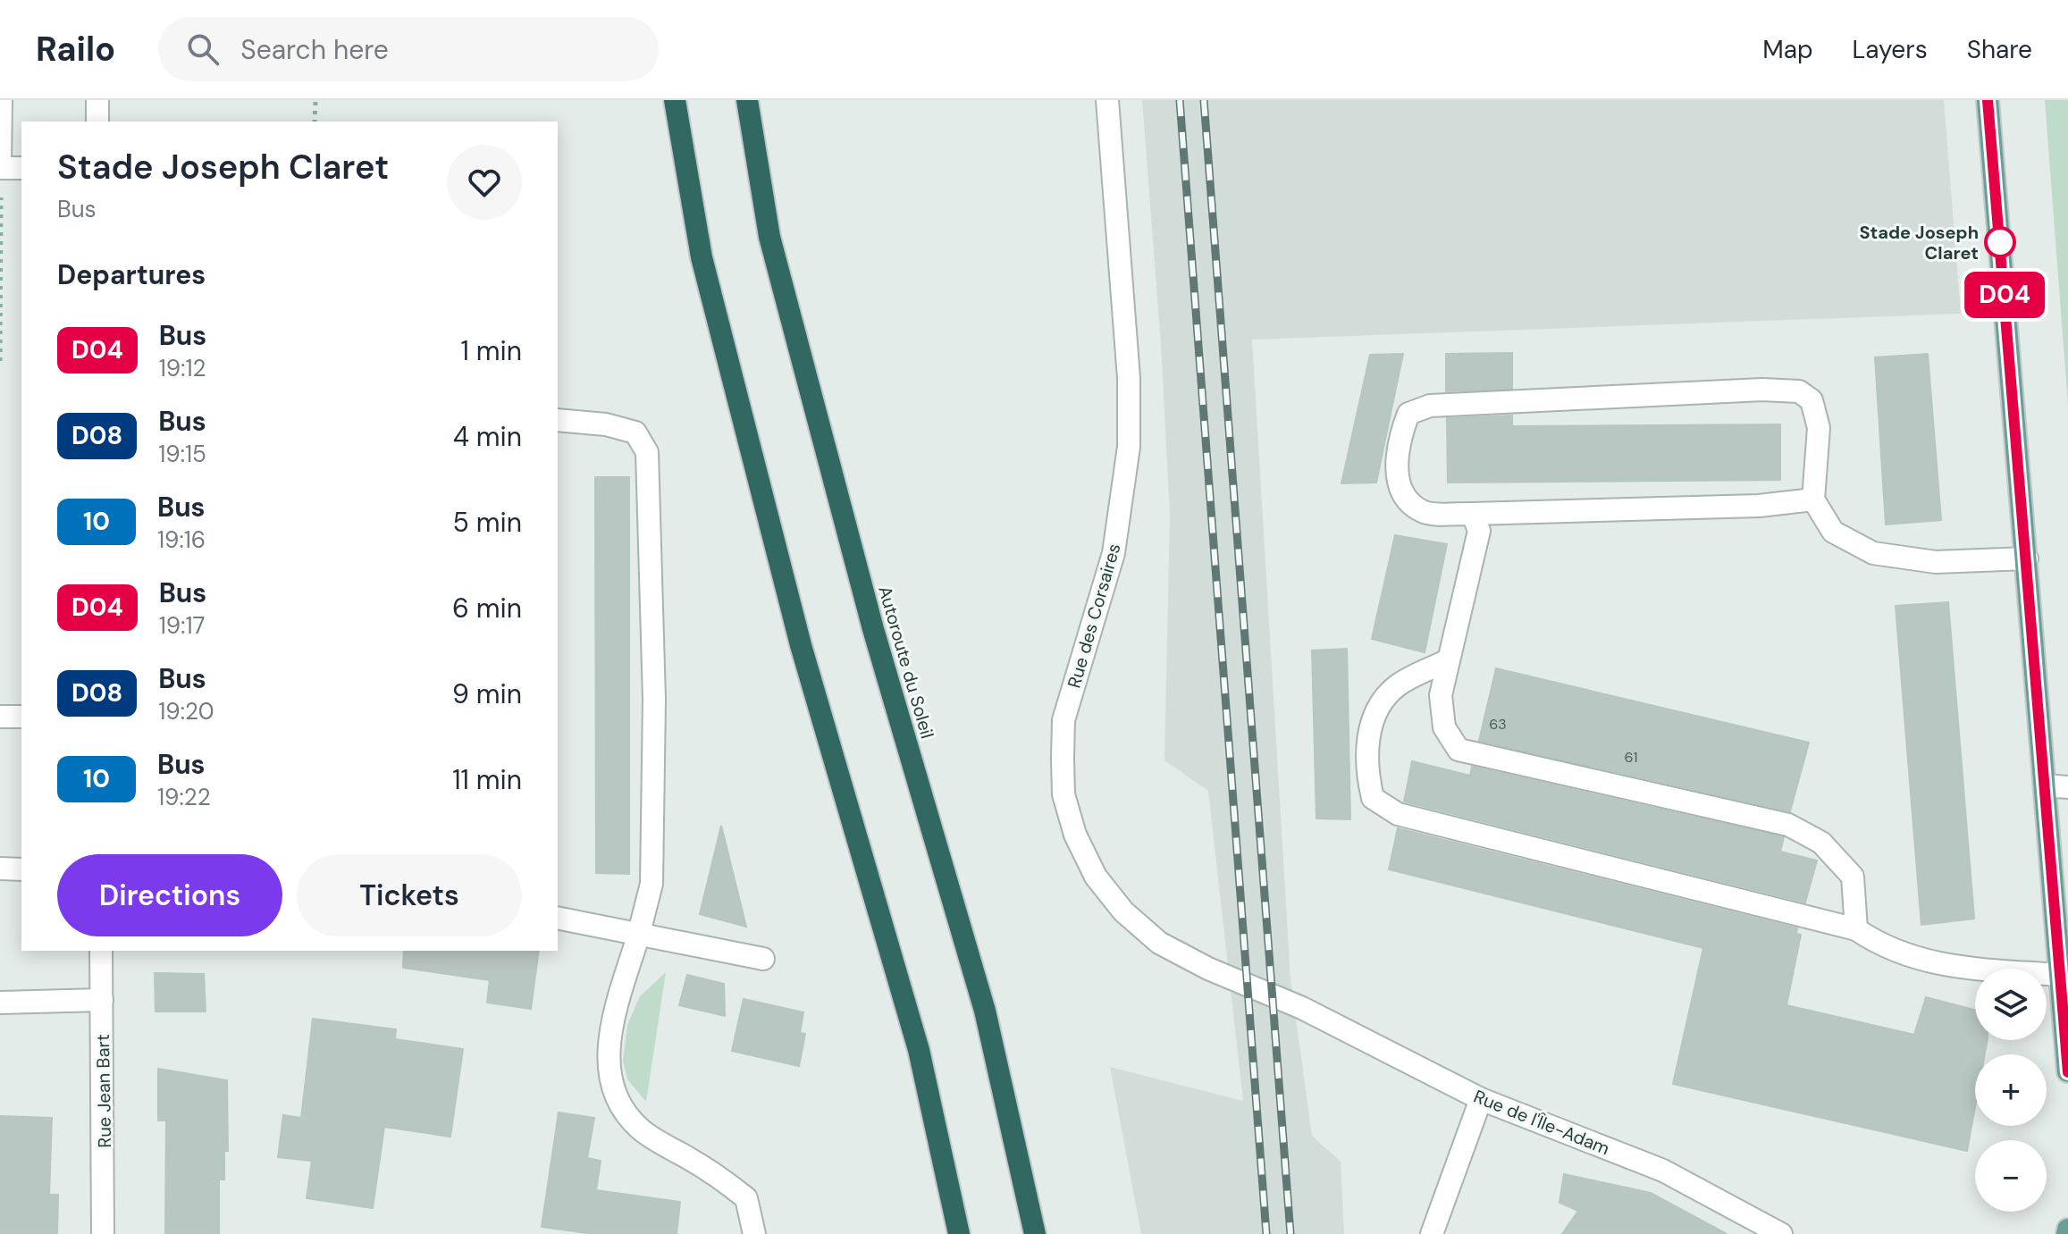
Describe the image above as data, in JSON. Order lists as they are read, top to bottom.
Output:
{
  "streets": {
    "highway": ["Autoroute du Soleil"],
    "street": ["Rue des Corsaires", "Rue Jean Bart", "Rue de l'Île-Adam"]
  },
  "crossings": [
    ["Rue des Corsaires", "Rue de l'Île-Adam"]
  ],
  "places": ["Stade Joseph Claret"],
  "lines": ["bus line D04"],
  "house_numbers": ["63", "61"],
  "page": {
    "header": "Railo",
    "search": "Search here",
    "nav": ["Map", "Layers", "Share"],
    "on_map": "D04",
    "heading": [
      ["Stade Joseph Claret", "Bus"],
      "Departures"
    ],
    "list": [
      {
        "mark": "D04",
        "name": "Bus",
        "note": "19:12",
        "value": "1 min"
      },
      {
        "mark": "D08",
        "name": "Bus",
        "note": "19:15",
        "value": "4 min"
      },
      {
        "mark": "10",
        "name": "Bus",
        "note": "19:16",
        "value": "5 min"
      },
      {
        "mark": "D04",
        "name": "Bus",
        "note": "19:17",
        "value": "6 min"
      },
      {
        "mark": "D08",
        "name": "Bus",
        "note": "19:20",
        "value": "9 min"
      },
      {
        "mark": "10",
        "name": "Bus",
        "note": "19:22",
        "value": "11 min"
      }
    ],
    "buttons": ["Directions", "Tickets"],
    "map_buttons": ["+", "−"]
  }
}
